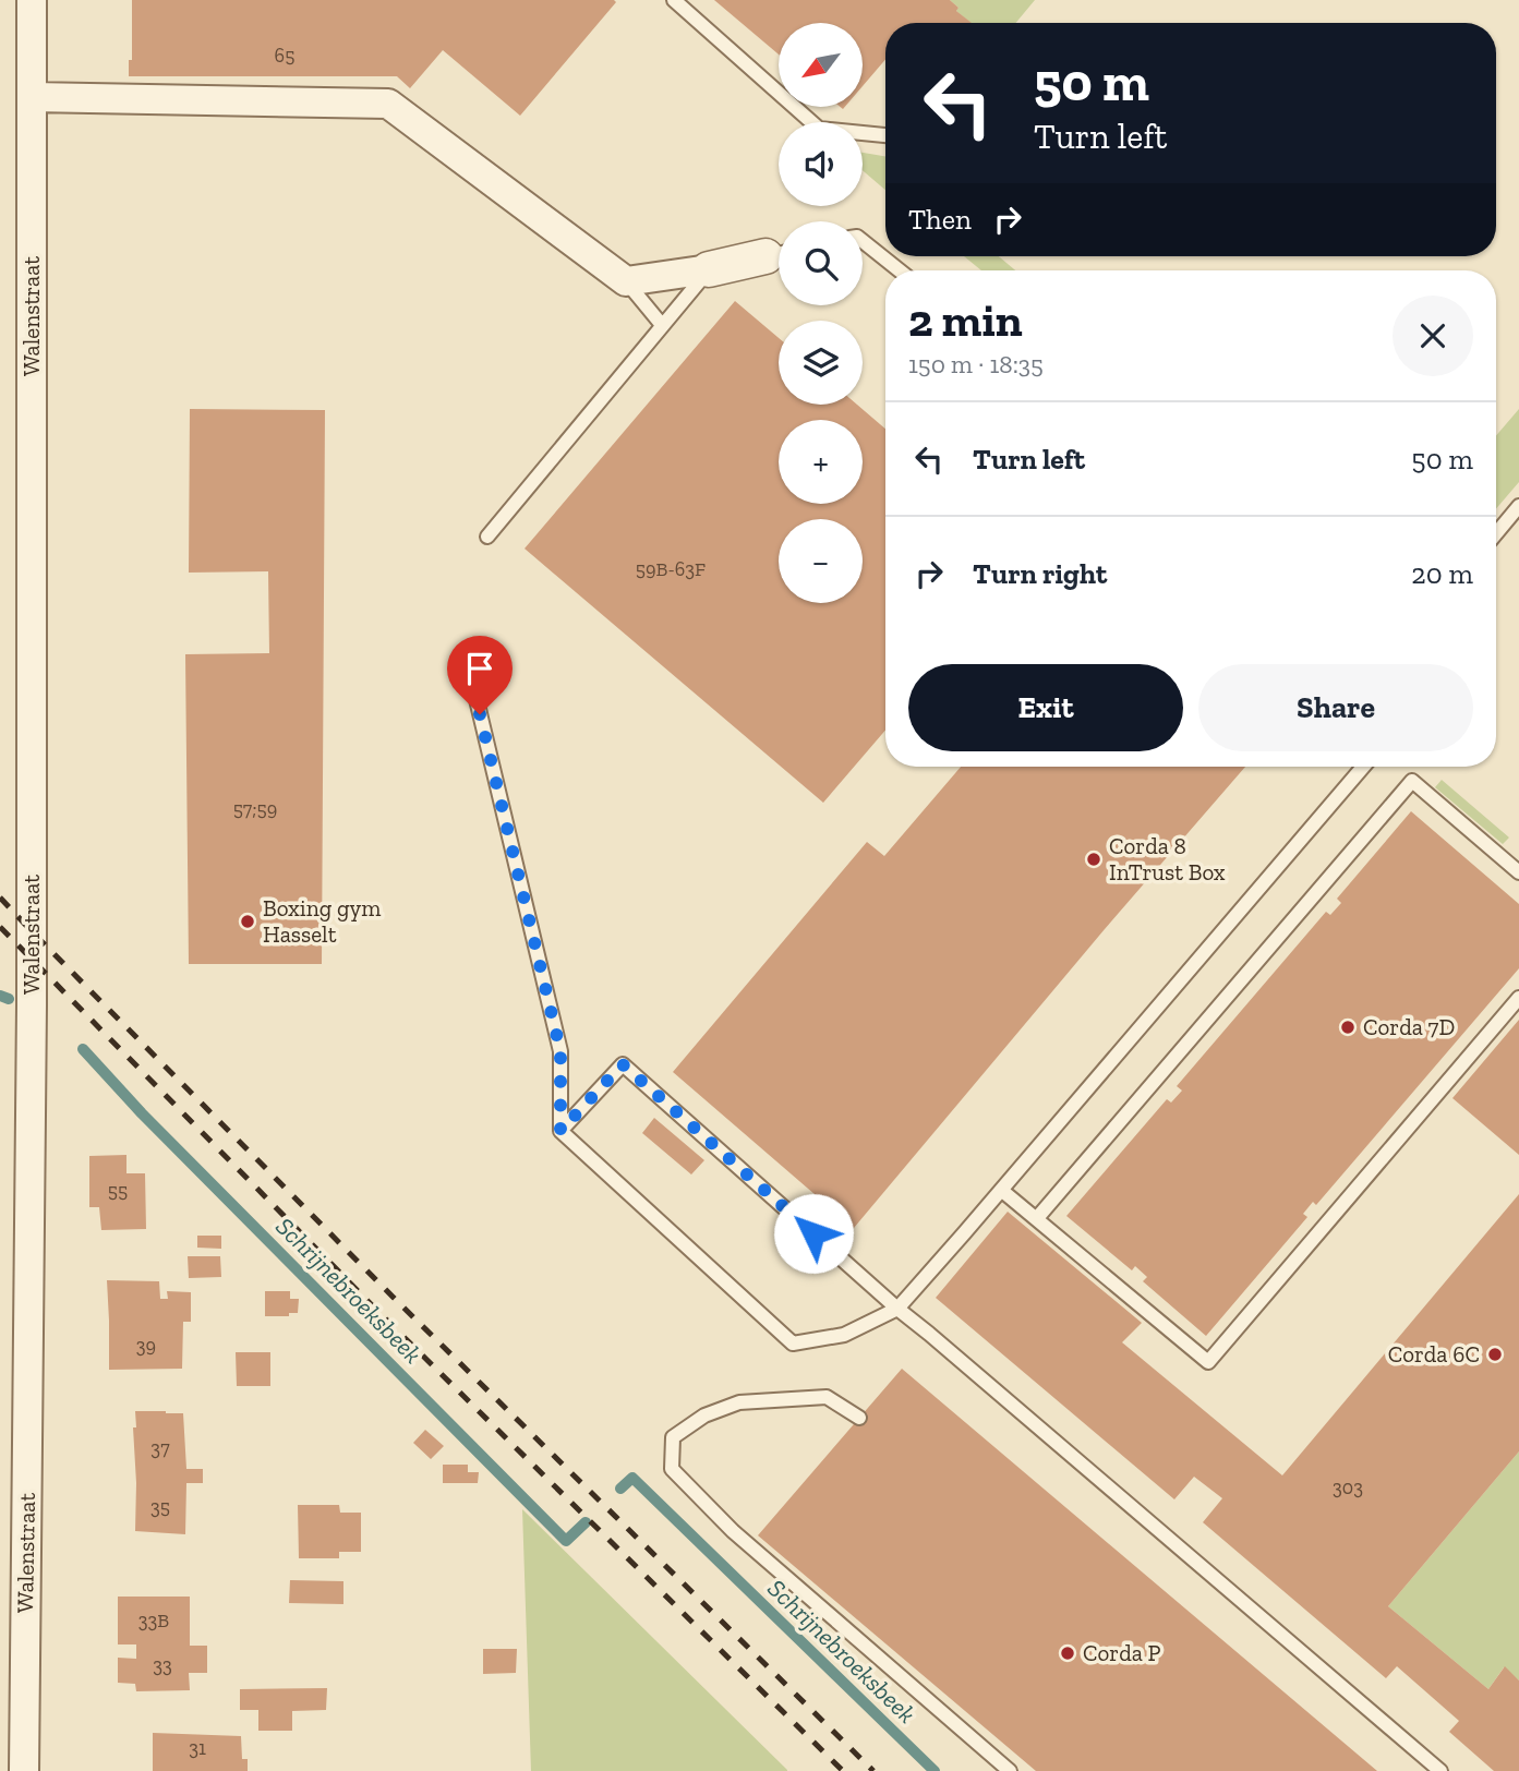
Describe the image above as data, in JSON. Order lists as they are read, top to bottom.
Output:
{
  "streets": {
    "street": ["Walenstraat"]
  },
  "water": ["Schrijnebroeksbeek"],
  "places": [
    "Corda 8 InTrust Box",
    "Boxing gym Hasselt",
    "Corda 7D",
    "Corda 6C",
    "Corda P"
  ],
  "house_numbers": [
    "65",
    "59B-63F",
    "57;59",
    "55",
    "39",
    "37",
    "303",
    "35",
    "33B",
    "33",
    "31"
  ],
  "north": "bottom left",
  "page": {
    "map_buttons": ["+", "−"],
    "turn": ["50 m", "Turn left"],
    "then": "Then",
    "heading": ["2 min", "150 m · 18:35"],
    "list": [
      {
        "name": "Turn left",
        "value": "50 m"
      },
      {
        "name": "Turn right",
        "value": "20 m"
      }
    ],
    "buttons": ["Exit", "Share"]
  }
}
